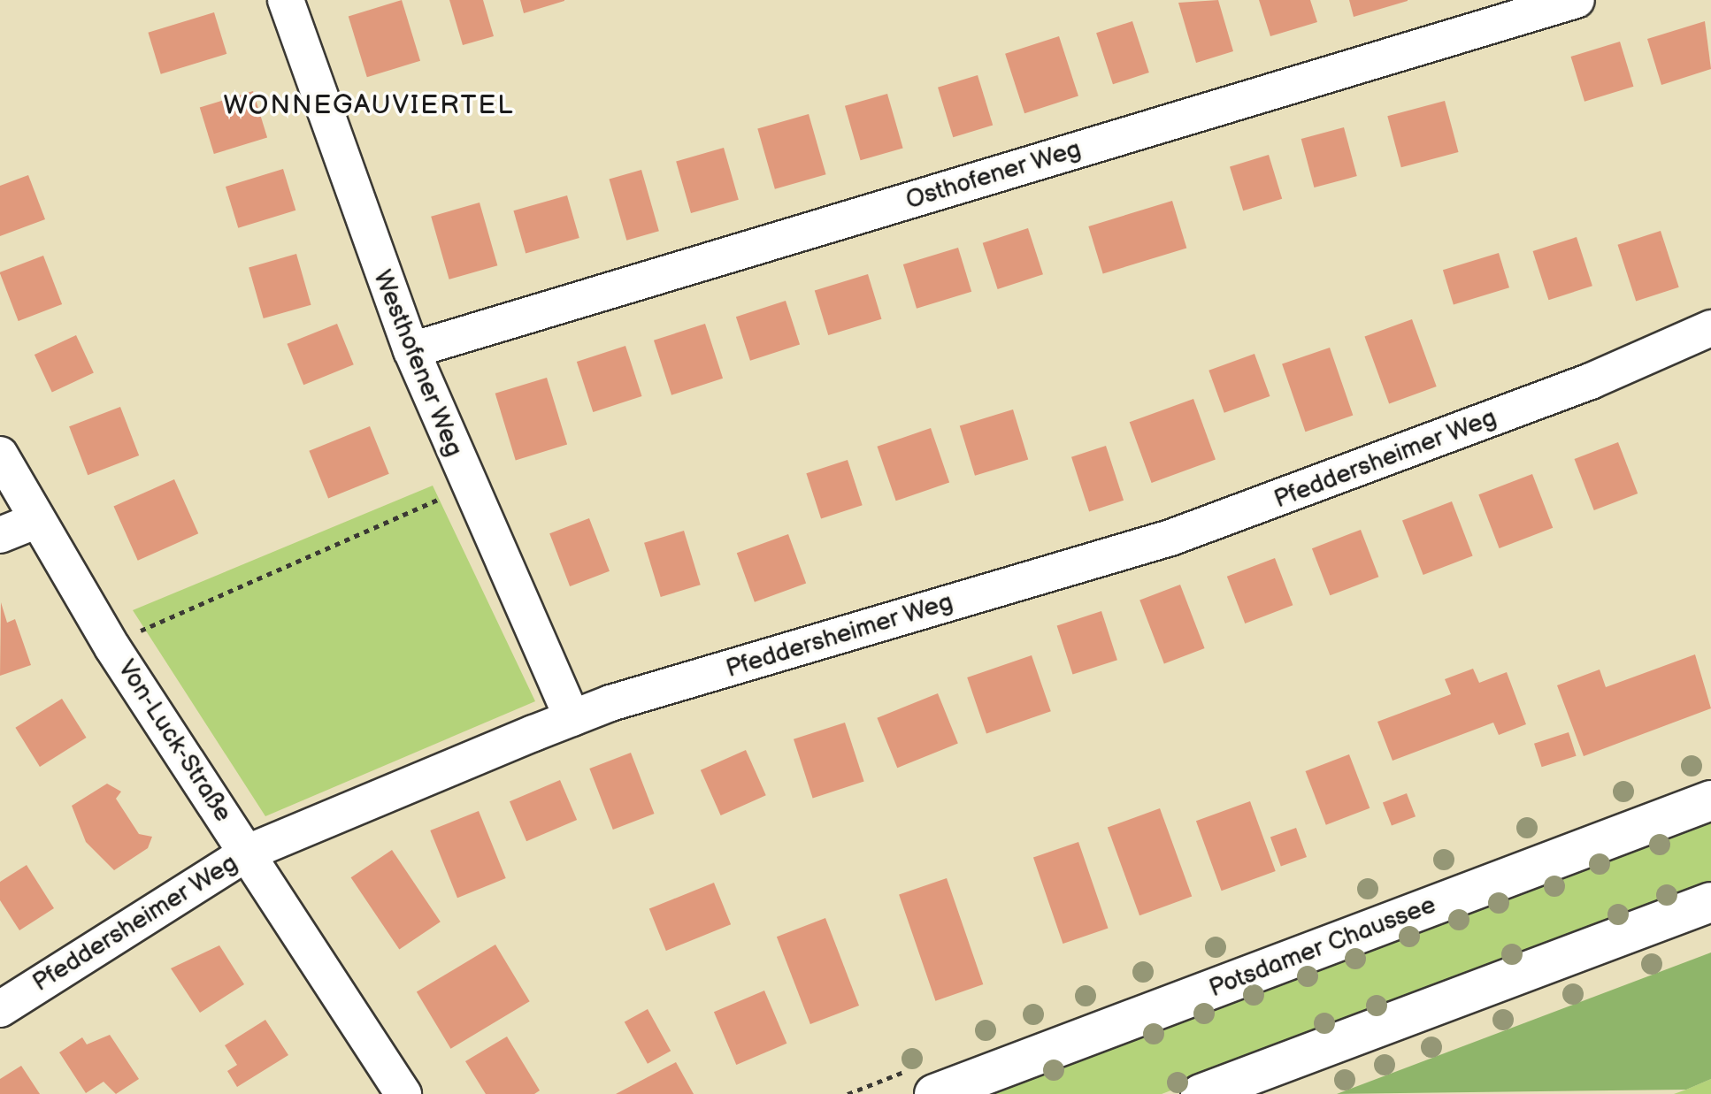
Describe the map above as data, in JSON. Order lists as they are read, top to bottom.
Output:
{
  "streets": {
    "main road": ["Potsdamer Chaussee"],
    "street": [
      "Osthofener Weg",
      "Westhofener Weg",
      "Pfeddersheimer Weg",
      "Von-Luck-Straße"
    ]
  },
  "crossings": [
    ["Osthofener Weg", "Westhofener Weg"],
    ["Westhofener Weg", "Pfeddersheimer Weg"],
    ["Pfeddersheimer Weg", "Von-Luck-Straße"]
  ],
  "districts": ["WONNEGAUVIERTEL"]
}
